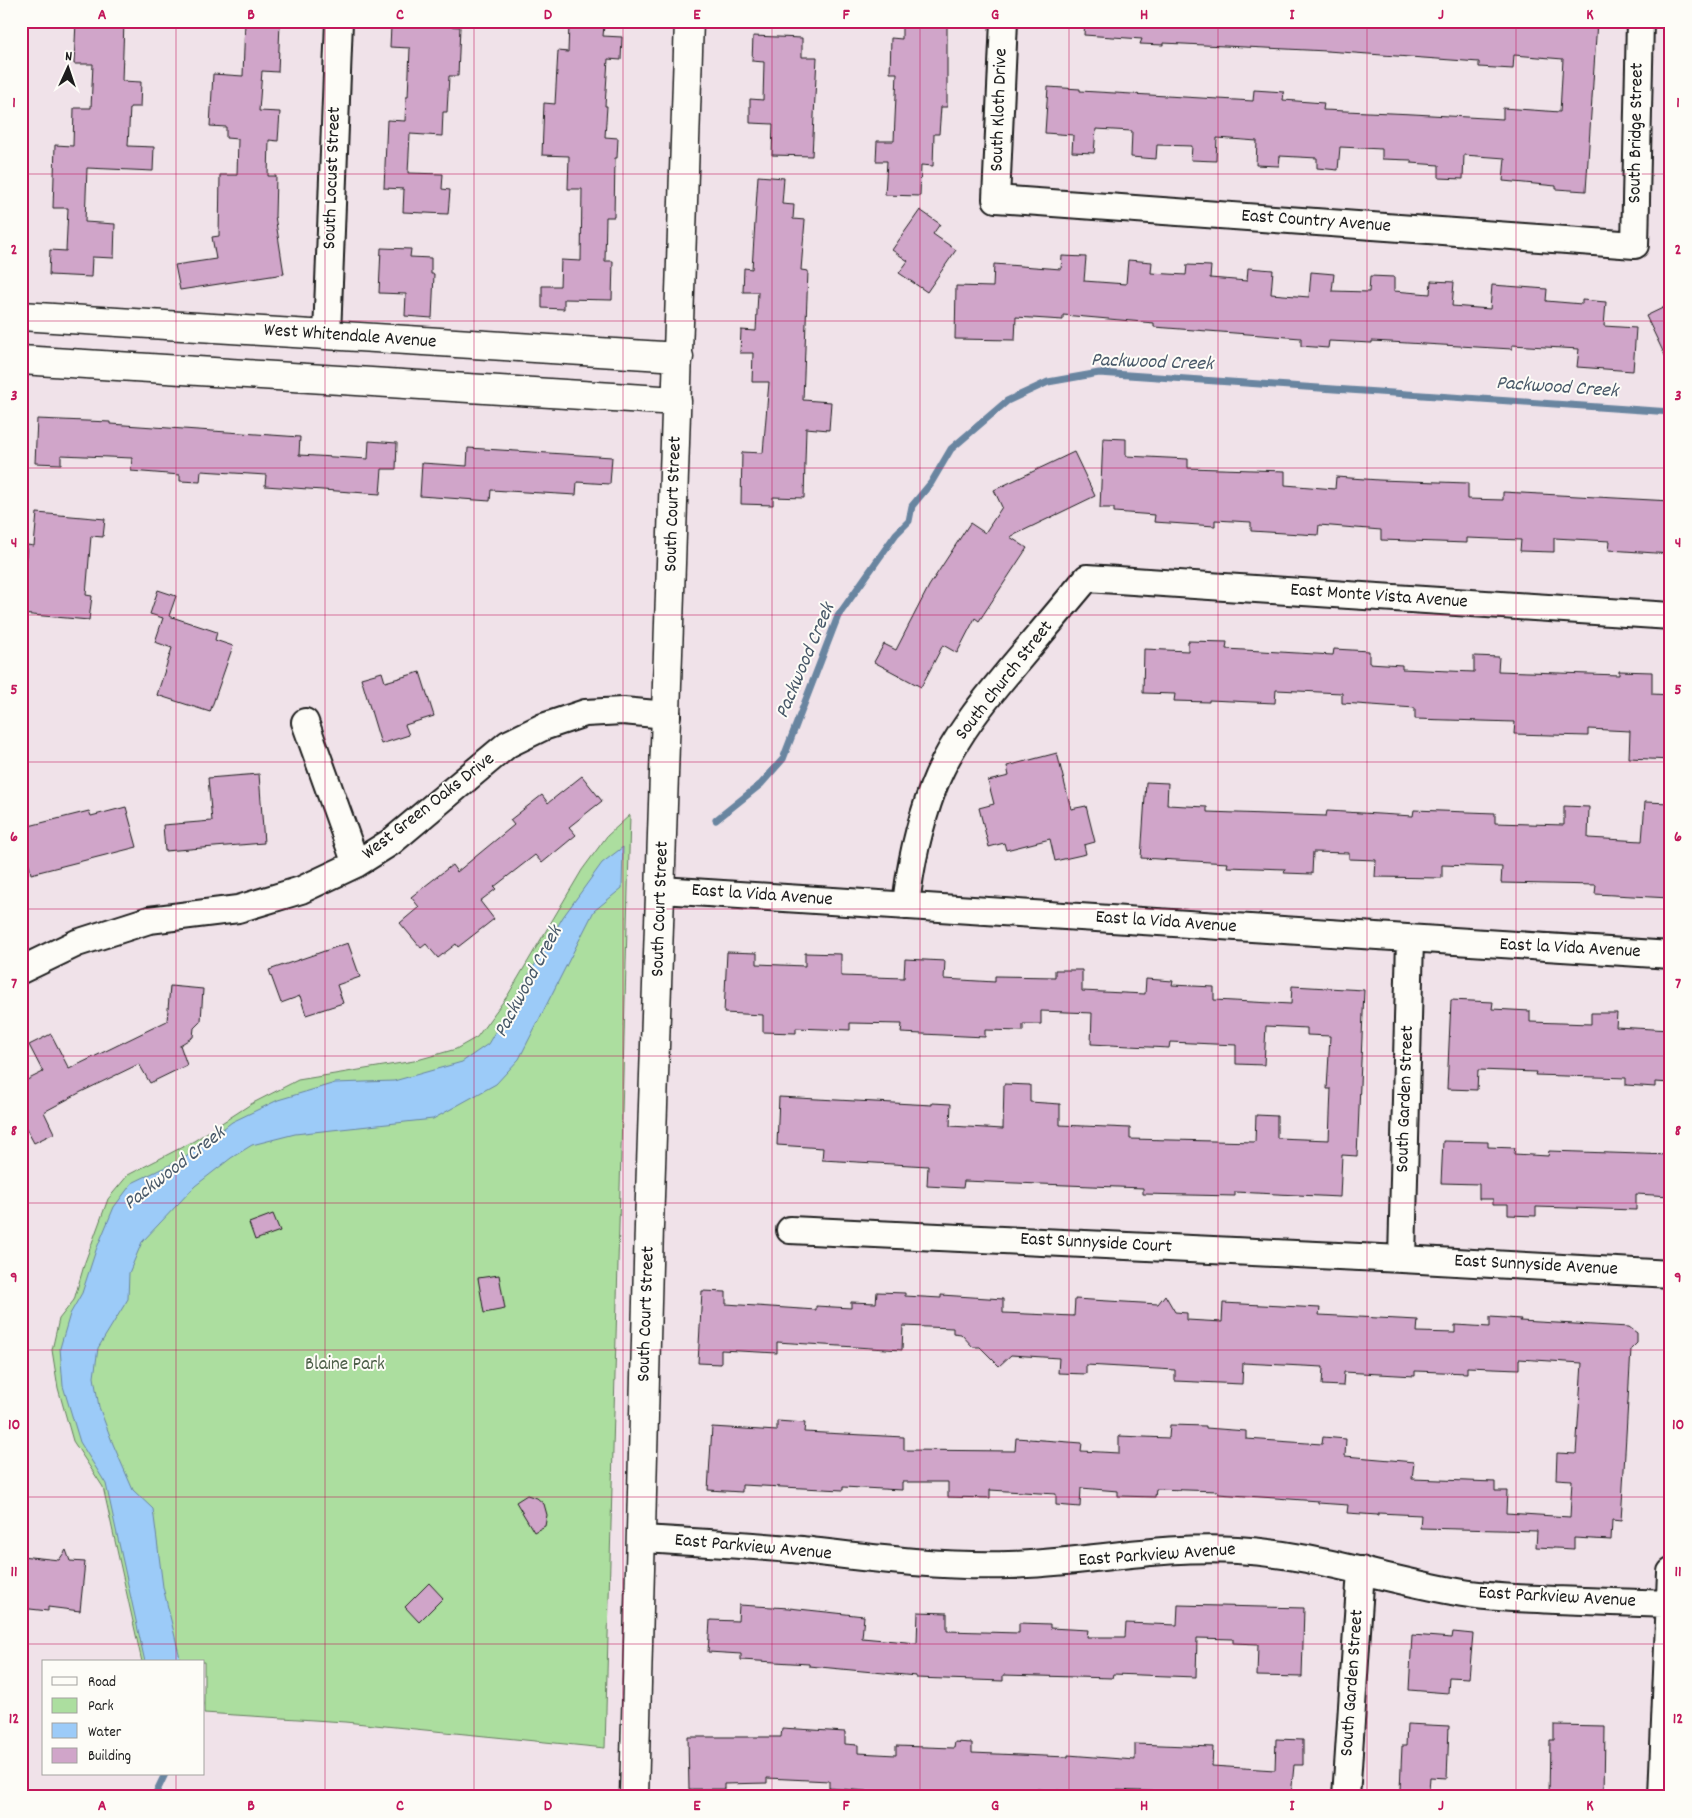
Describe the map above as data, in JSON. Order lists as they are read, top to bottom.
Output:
{
  "streets": {
    "street": [
      "South Kloth Drive",
      "South Bridge Street",
      "South Locust Street",
      "East Country Avenue",
      "West Whitendale Avenue",
      "South Court Street",
      "East Monte Vista Avenue",
      "South Church Street",
      "West Green Oaks Drive",
      "East la Vida Avenue",
      "South Garden Street",
      "East Sunnyside Court",
      "East Sunnyside Avenue",
      "East Parkview Avenue"
    ]
  },
  "crossings": [
    ["South Kloth Drive", "East Country Avenue"],
    ["South Bridge Street", "East Country Avenue"],
    ["South Locust Street", "West Whitendale Avenue"],
    ["West Whitendale Avenue", "South Court Street"],
    ["South Court Street", "West Green Oaks Drive"],
    ["South Court Street", "East la Vida Avenue"],
    ["South Court Street", "East Parkview Avenue"],
    ["East Monte Vista Avenue", "South Church Street"],
    ["South Church Street", "East la Vida Avenue"],
    ["East la Vida Avenue", "South Garden Street"],
    ["South Garden Street", "East Sunnyside Court"],
    ["South Garden Street", "East Sunnyside Avenue"],
    ["South Garden Street", "East Parkview Avenue"],
    ["East Sunnyside Court", "East Sunnyside Avenue"]
  ],
  "water": ["Packwood Creek"],
  "parks": ["Blaine Park"],
  "legend": [
    "Road",
    "Park",
    "Water",
    "Building"
  ],
  "north": "top",
  "grid": {
    "columns": [
      "A",
      "B",
      "C",
      "D",
      "E",
      "F",
      "G",
      "H",
      "I",
      "J",
      "K"
    ],
    "rows": [
      "1",
      "2",
      "3",
      "4",
      "5",
      "6",
      "7",
      "8",
      "9",
      "10",
      "11",
      "12"
    ]
  }
}
